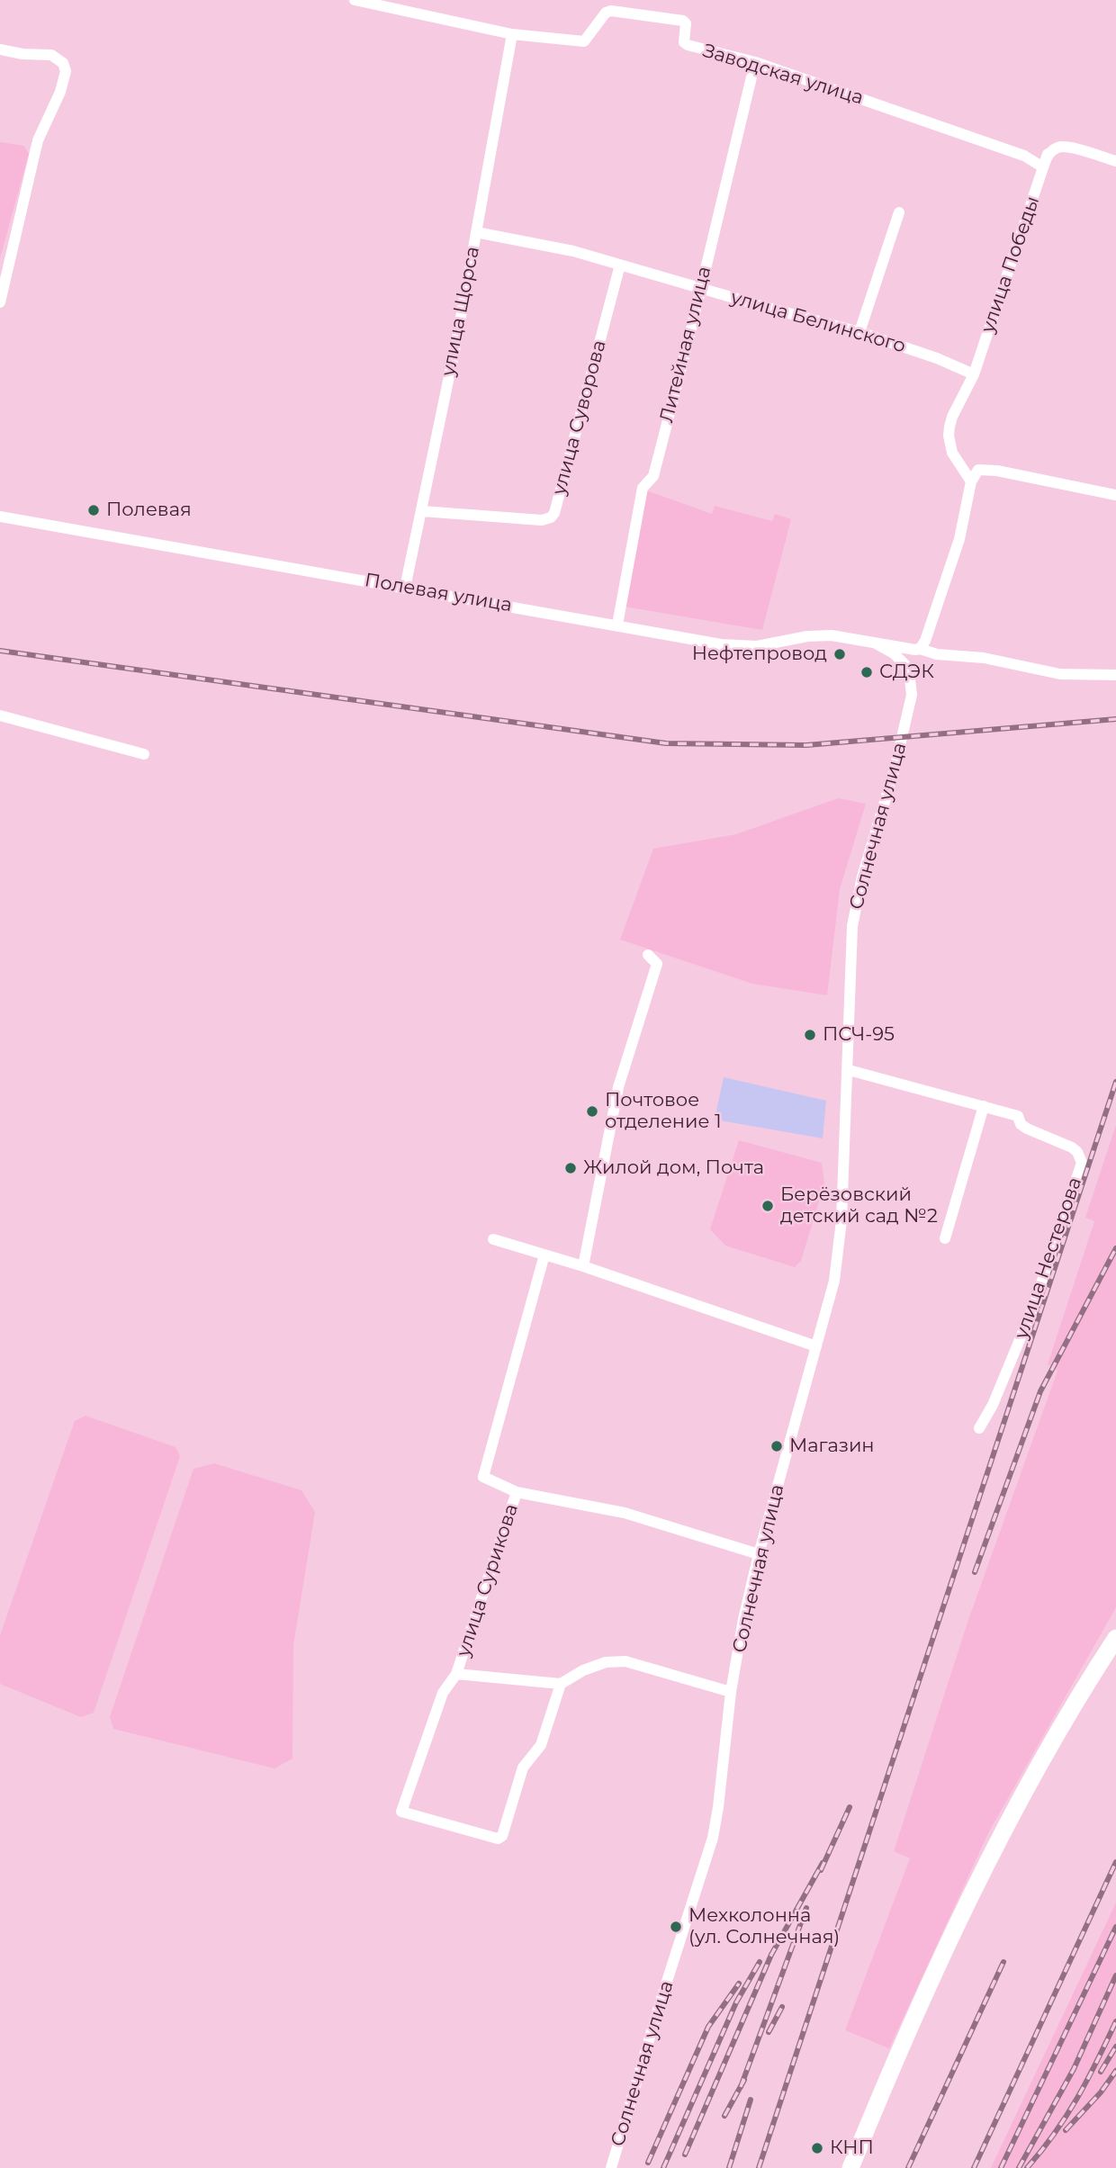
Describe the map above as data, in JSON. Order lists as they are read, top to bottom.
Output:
{
  "streets": {
    "street": [
      "Заводская улица",
      "улица Победы",
      "улица Щорса",
      "улица Белинского",
      "Литейная улица",
      "улица Суворова",
      "Полевая улица",
      "Солнечная улица",
      "улица Нестерова",
      "улица Сурикова"
    ]
  },
  "crossings": [
    ["Заводская улица", "улица Победы"],
    ["Заводская улица", "улица Щорса"],
    ["Заводская улица", "Литейная улица"],
    ["улица Победы", "улица Белинского"],
    ["улица Щорса", "улица Белинского"],
    ["улица Щорса", "улица Суворова"],
    ["улица Щорса", "Полевая улица"],
    ["улица Белинского", "Литейная улица"],
    ["улица Белинского", "улица Суворова"],
    ["Литейная улица", "Полевая улица"],
    ["Полевая улица", "Солнечная улица"],
    ["Солнечная улица", "улица Нестерова"]
  ],
  "places": [
    "Полевая",
    "Нефтепровод",
    "СДЭК",
    "ПСЧ-95",
    "Почтовое отделение 1",
    "Жилой дом, Почта",
    "Берёзовский детский сад №2",
    "Магазин",
    "Мехколонна (ул. Солнечная)",
    "КНП"
  ]
}
